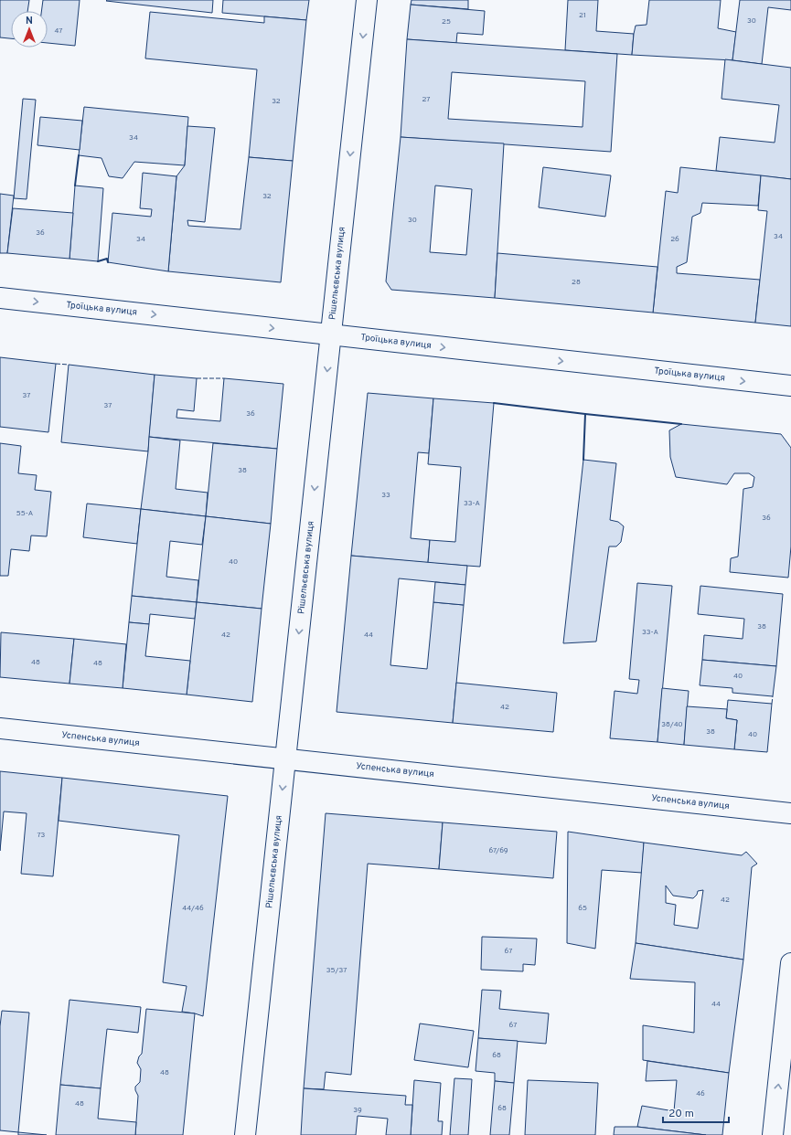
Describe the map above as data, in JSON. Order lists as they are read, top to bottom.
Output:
{
  "streets": {
    "main road": ["Рішельєвська вулиця", "Троїцька вулиця", "Успенська вулиця"]
  },
  "crossings": [
    ["Рішельєвська вулиця", "Троїцька вулиця"],
    ["Рішельєвська вулиця", "Успенська вулиця"]
  ],
  "one_way": ["Рішельєвська вулиця", "Троїцька вулиця"],
  "house_numbers": [
    "21",
    "30",
    "25",
    "47",
    "27",
    "32",
    "34",
    "32",
    "30",
    "36",
    "34",
    "34",
    "26",
    "28",
    "37",
    "37",
    "36",
    "38",
    "33",
    "33-А",
    "55-А",
    "36",
    "40",
    "38",
    "33-А",
    "42",
    "44",
    "48",
    "48",
    "40",
    "42",
    "38/40",
    "38",
    "40",
    "73",
    "67/69",
    "42",
    "44/46",
    "65",
    "67",
    "35/37",
    "44",
    "67",
    "68",
    "48",
    "46",
    "48",
    "68",
    "39"
  ],
  "scale_bar": "20 m",
  "north": "top"
}
